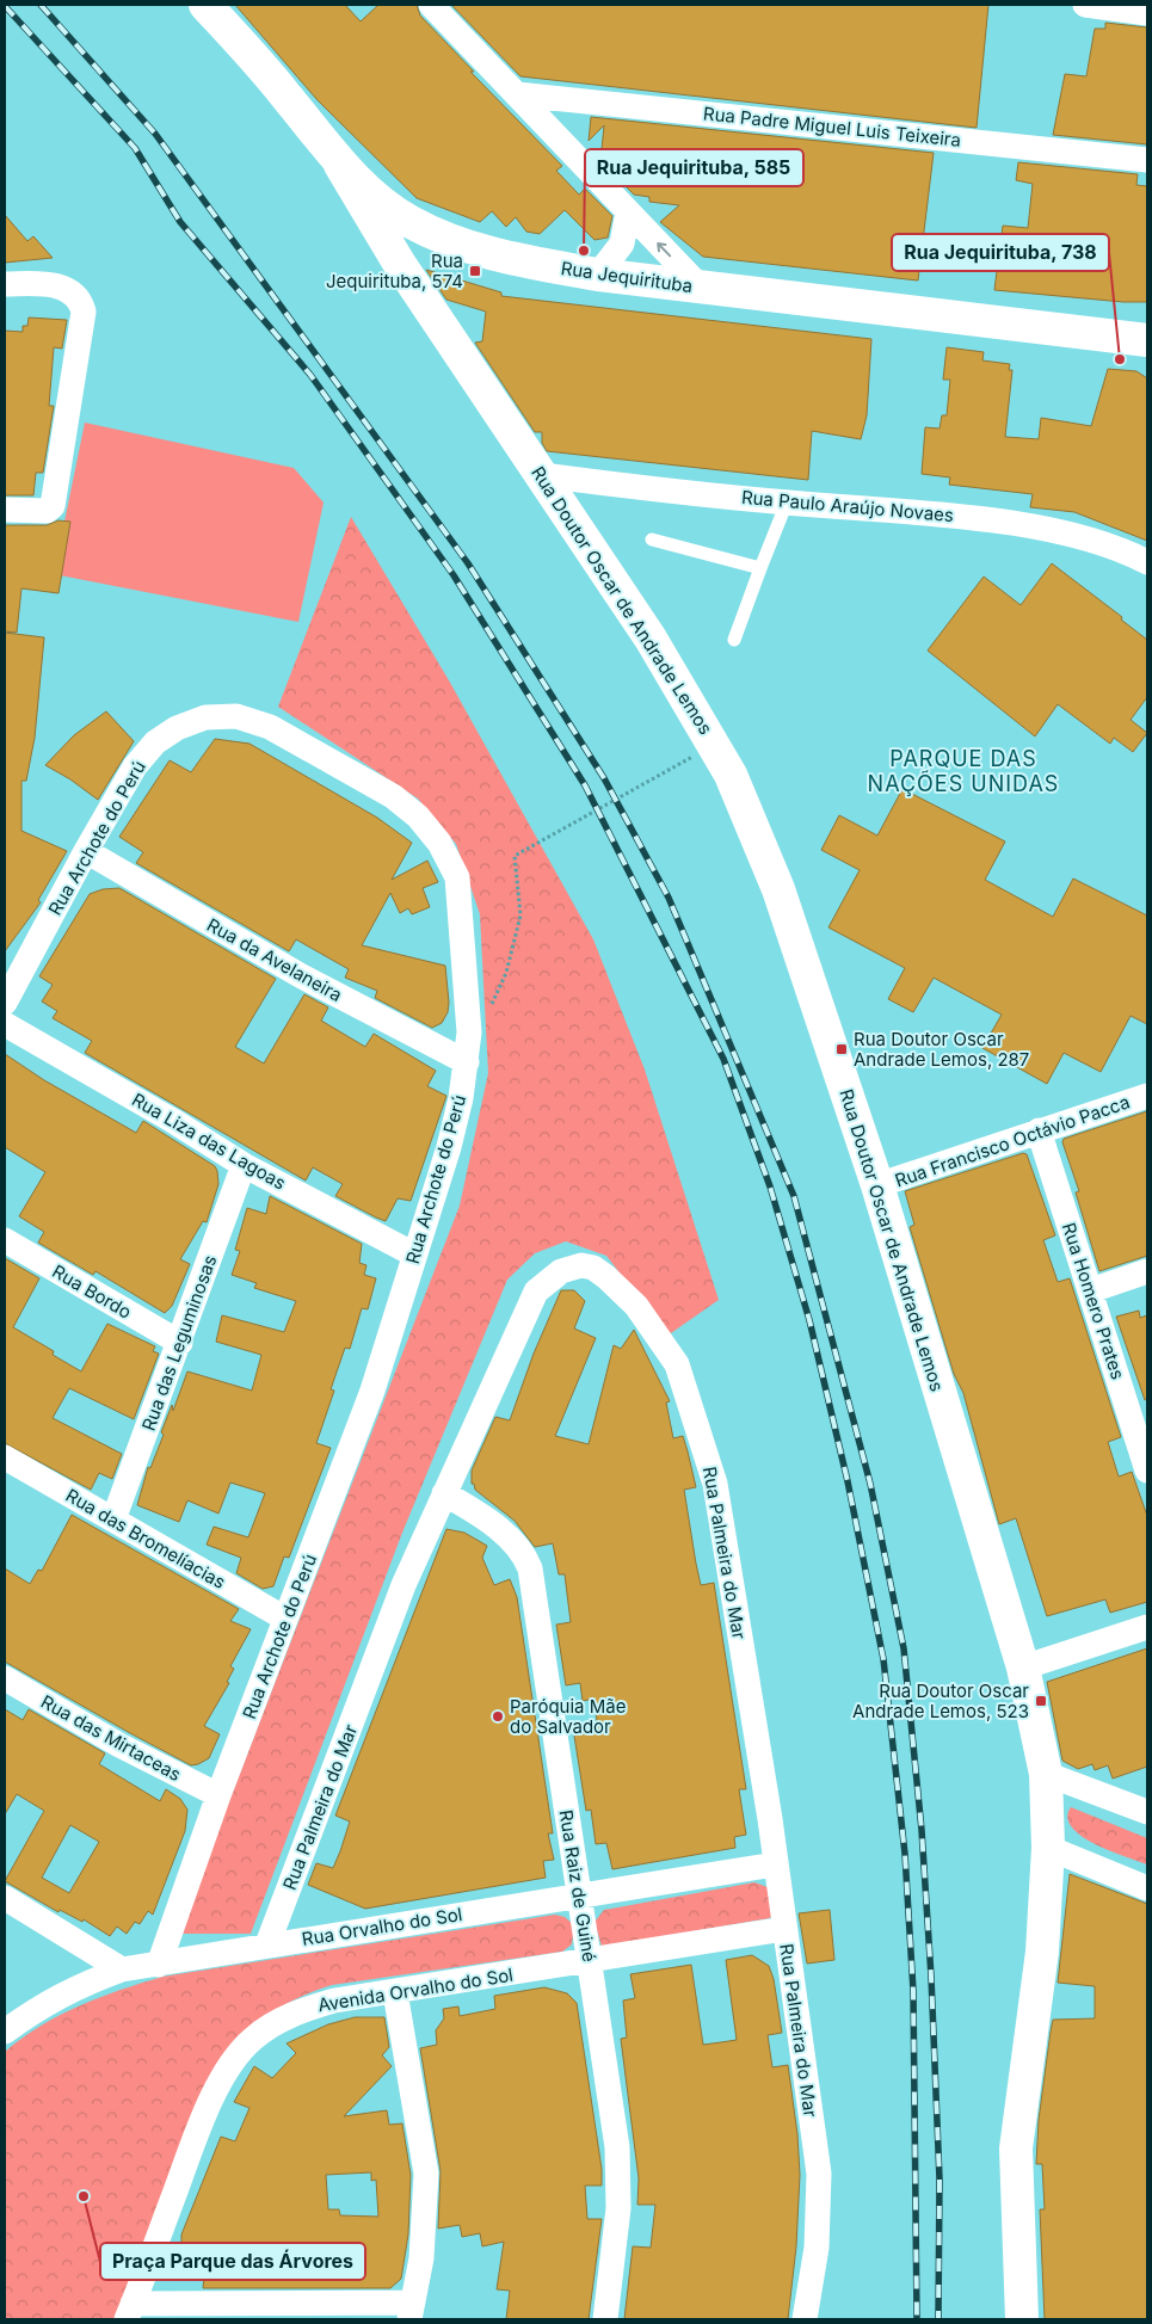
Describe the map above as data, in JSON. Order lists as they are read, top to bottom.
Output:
{
  "streets": {
    "street": [
      "Rua Padre Miguel Luis Teixeira",
      "Rua Jequirituba",
      "Rua Paulo Araújo Novaes",
      "Rua Doutor Oscar de Andrade Lemos",
      "Rua Archote do Perú",
      "Rua da Avelaneira",
      "Rua Liza das Lagoas",
      "Rua Francisco Octávio Pacca",
      "Rua Bordo",
      "Rua Homero Prates",
      "Rua das Leguminosas",
      "Rua das Bromelíacias",
      "Rua Palmeira do Mar",
      "Rua das Mirtaceas",
      "Rua Raiz de Guiné",
      "Rua Orvalho do Sol",
      "Avenida Orvalho do Sol"
    ]
  },
  "crossings": [
    ["Rua Jequirituba", "Rua Doutor Oscar de Andrade Lemos"],
    ["Rua Paulo Araújo Novaes", "Rua Doutor Oscar de Andrade Lemos"],
    ["Rua Doutor Oscar de Andrade Lemos", "Rua Francisco Octávio Pacca"],
    ["Rua Archote do Perú", "Rua da Avelaneira"],
    ["Rua Archote do Perú", "Rua Liza das Lagoas"],
    ["Rua Archote do Perú", "Rua das Bromelíacias"],
    ["Rua Archote do Perú", "Rua das Mirtaceas"],
    ["Rua Archote do Perú", "Rua Orvalho do Sol"],
    ["Rua Liza das Lagoas", "Rua das Leguminosas"],
    ["Rua Francisco Octávio Pacca", "Rua Homero Prates"],
    ["Rua Bordo", "Rua das Leguminosas"],
    ["Rua das Leguminosas", "Rua das Bromelíacias"],
    ["Rua Palmeira do Mar", "Rua Raiz de Guiné"],
    ["Rua Palmeira do Mar", "Rua Orvalho do Sol"],
    ["Rua Palmeira do Mar", "Avenida Orvalho do Sol"],
    ["Rua Raiz de Guiné", "Rua Orvalho do Sol"],
    ["Rua Raiz de Guiné", "Avenida Orvalho do Sol"]
  ],
  "districts": ["PARQUE DAS NAÇÕES UNIDAS"],
  "places": {
    "other": [
      "Rua Jequirituba, 585",
      "Rua Jequirituba, 738",
      "Paróquia Mãe do Salvador",
      "Praça Parque das Árvores"
    ],
    "transit": ["Rua Jequirituba, 574", "Rua Doutor Oscar Andrade Lemos, 287", "Rua Doutor Oscar Andrade Lemos, 523"]
  }
}
